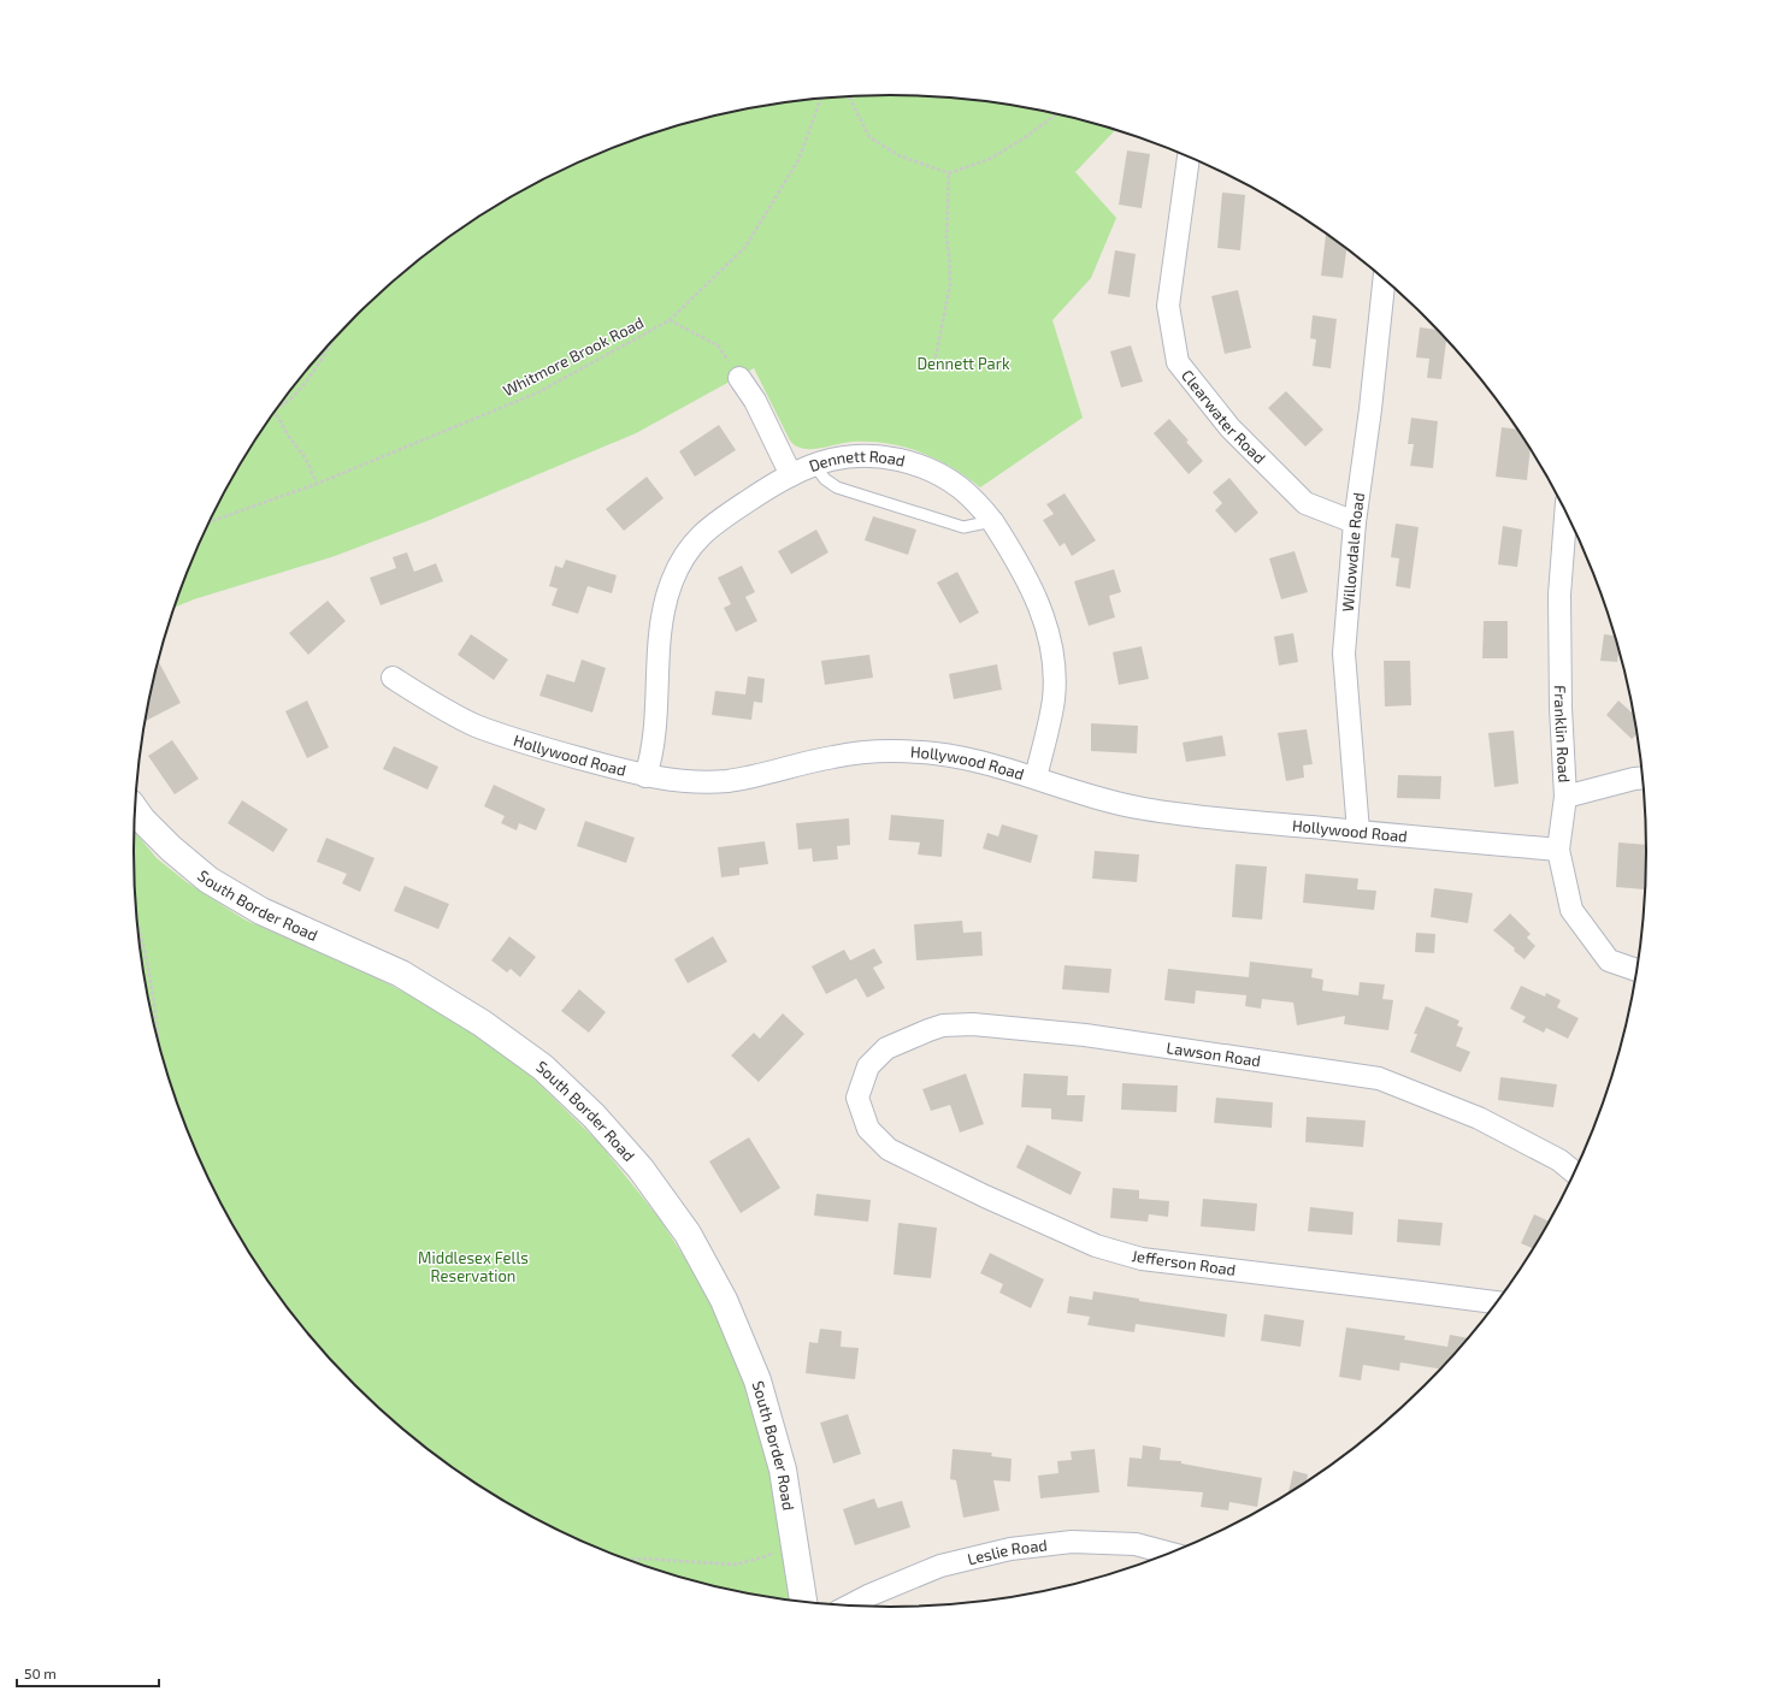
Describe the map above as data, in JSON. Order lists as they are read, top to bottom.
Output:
{
  "streets": {
    "main road": ["South Border Road"],
    "street": [
      "Clearwater Road",
      "Dennett Road",
      "Willowdale Road",
      "Franklin Road",
      "Hollywood Road",
      "Lawson Road",
      "Jefferson Road",
      "Leslie Road"
    ],
    "path": ["Whitmore Brook Road"]
  },
  "crossings": [
    ["Clearwater Road", "Willowdale Road"],
    ["Dennett Road", "Hollywood Road"],
    ["Willowdale Road", "Hollywood Road"],
    ["Franklin Road", "Hollywood Road"],
    ["Lawson Road", "Jefferson Road"]
  ],
  "parks": ["Dennett Park", "Middlesex Fells Reservation"],
  "scale_bar": "50 m"
}
